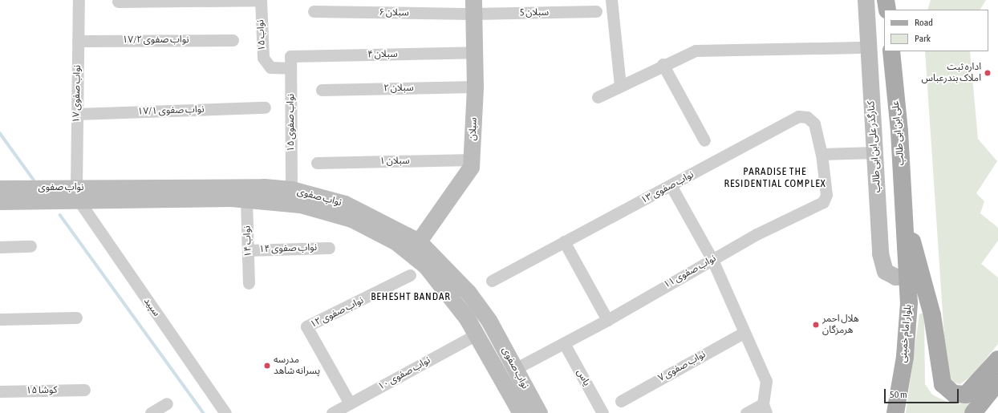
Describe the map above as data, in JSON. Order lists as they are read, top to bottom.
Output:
{
  "streets": {
    "main road": ["علی ابن ابی طالب", "بلوار امام خمینی"],
    "street": [
      "سبلان ۶",
      "سبلان 5",
      "نواب ۱۵",
      "نواب صفوی ۱۷/۲",
      "سبلان ۴",
      "سبلان ۲",
      "نواب صفوی ۱۷",
      "نواب صفوی ۱۷/۱",
      "نواب صفوی ۱۵",
      "سبلان",
      "کنارگذر علی ابن ابی طالب",
      "سبلان ۱",
      "نواب صفوی",
      "نواب صفوی ۱۳",
      "نواب ۱۴",
      "نواب صفوی ۱۴",
      "نواب صفوی ۱۱",
      "سپید",
      "نواب صفوی ۱۲",
      "نواب صفوی ۷",
      "نواب صفوی ۱۰",
      "یاس",
      "کوشا ۱۵"
    ]
  },
  "crossings": [
    ["سبلان ۶", "سبلان 5"],
    ["سبلان ۶", "سبلان"],
    ["سبلان 5", "سبلان"],
    ["نواب ۱۵", "سبلان ۴"],
    ["نواب ۱۵", "نواب صفوی ۱۵"],
    ["نواب صفوی ۱۷/۲", "نواب صفوی ۱۷"],
    ["سبلان ۴", "نواب صفوی ۱۵"],
    ["سبلان ۴", "سبلان"],
    ["سبلان ۲", "سبلان"],
    ["نواب صفوی ۱۷", "نواب صفوی ۱۷/۱"],
    ["نواب صفوی ۱۷", "نواب صفوی"],
    ["نواب صفوی ۱۷", "سپید"],
    ["نواب صفوی ۱۵", "نواب صفوی"],
    ["سبلان", "سبلان ۱"],
    ["سبلان", "نواب صفوی"],
    ["علی ابن ابی طالب", "بلوار امام خمینی"],
    ["کنارگذر علی ابن ابی طالب", "بلوار امام خمینی"],
    ["نواب صفوی", "نواب ۱۴"],
    ["نواب صفوی", "نواب صفوی ۱۱"],
    ["نواب صفوی", "سپید"],
    ["نواب صفوی", "نواب صفوی ۱۰"],
    ["نواب صفوی ۱۳", "نواب صفوی ۱۱"],
    ["نواب ۱۴", "نواب صفوی ۱۴"],
    ["نواب صفوی ۱۱", "یاس"],
    ["نواب صفوی ۱۲", "نواب صفوی ۱۰"]
  ],
  "districts": ["PARADISE THE RESIDENTIAL COMPLEX", "BEHESHT BANDAR"],
  "places": ["اداره ثبت املاک بندرعباس", "هلال احمر هرمزگان", "مدرسه پسرانه شاهد"],
  "legend": ["Road", "Park"],
  "scale_bar": "50 m"
}
